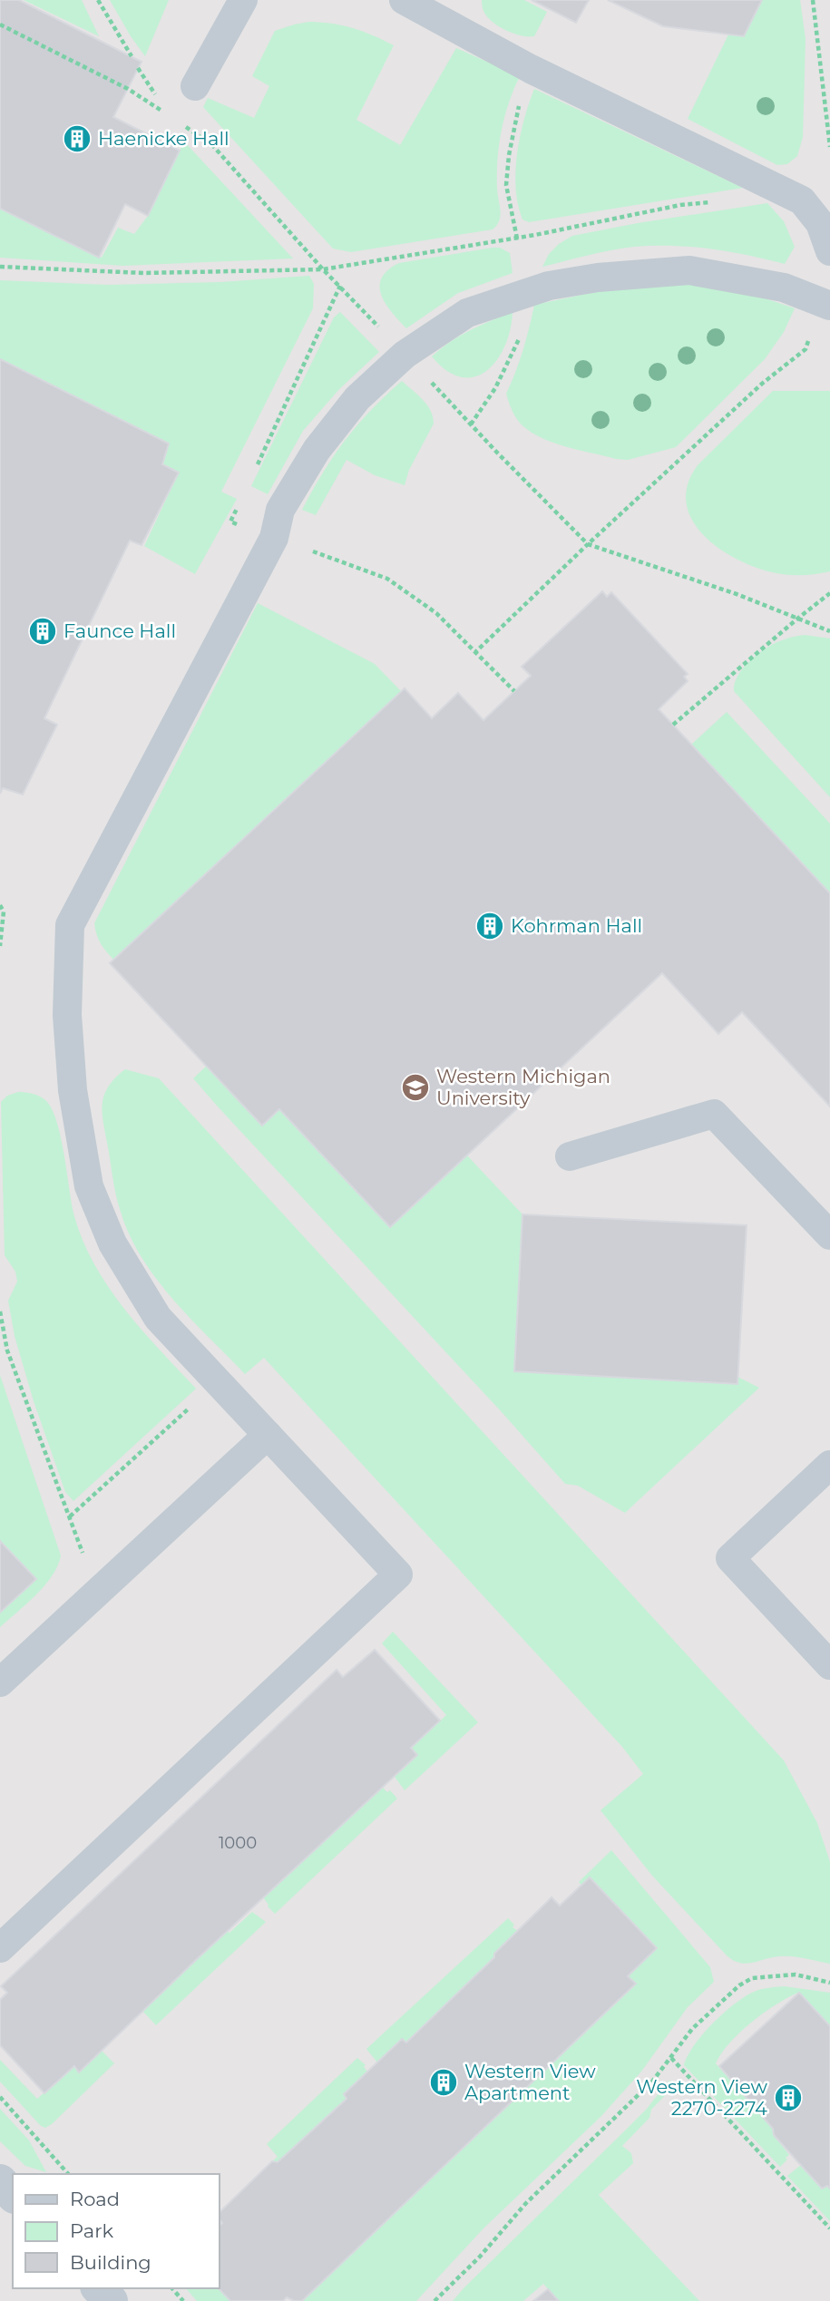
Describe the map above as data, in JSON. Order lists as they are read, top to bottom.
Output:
{
  "places": {
    "building": [
      "Haenicke Hall",
      "Faunce Hall",
      "Kohrman Hall",
      "Western View Apartment",
      "Western View 2270-2274"
    ],
    "school or university": ["Western Michigan University"]
  },
  "house_numbers": ["1000"],
  "legend": ["Road", "Park", "Building"]
}
